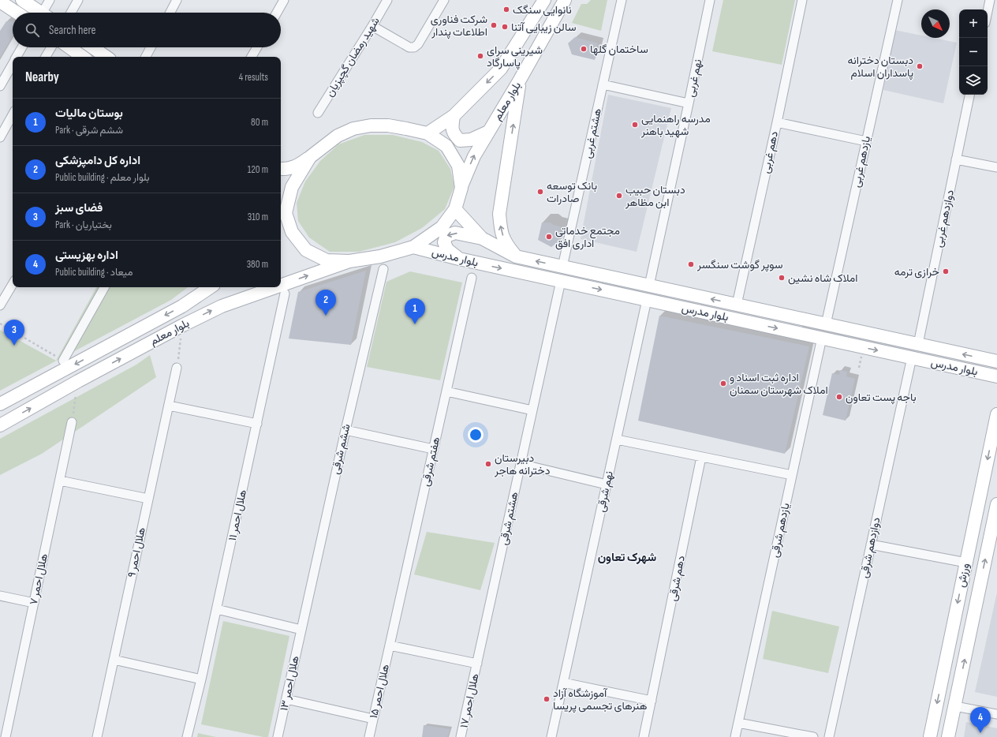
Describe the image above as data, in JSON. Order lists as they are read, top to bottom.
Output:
{
  "streets": {
    "main road": ["بلوار معلم", "بلوار مدرس", "ورزش"],
    "street": [
      "شهید رمضان گچپزیان",
      "نهم غربی",
      "هشتم غربی",
      "دهم غربی",
      "یازدهم غربی",
      "دوازدهم غربی",
      "ششم شرقی",
      "هفتم شرقی",
      "نهم شرقی",
      "هلال احمر ۱۱",
      "هشتم شرقی",
      "یازدهم شرقی",
      "دوازدهم شرقی",
      "هلال احمر ۹",
      "دهم شرقی",
      "هلال احمر ۷",
      "هلال احمر ۱۳",
      "هلال احمر ۱۵",
      "هلال احمر ۱۷"
    ]
  },
  "crossings": [
    ["نهم غربی", "بلوار مدرس"],
    ["بلوار معلم", "بلوار مدرس"],
    ["هشتم غربی", "بلوار مدرس"],
    ["دهم غربی", "بلوار مدرس"],
    ["یازدهم غربی", "بلوار مدرس"],
    ["دوازدهم غربی", "بلوار مدرس"],
    ["بلوار مدرس", "نهم شرقی"],
    ["بلوار مدرس", "هشتم شرقی"],
    ["بلوار مدرس", "یازدهم شرقی"],
    ["بلوار مدرس", "دوازدهم شرقی"],
    ["ششم شرقی", "هلال احمر ۱۳"],
    ["هفتم شرقی", "هلال احمر ۱۵"],
    ["هشتم شرقی", "هلال احمر ۱۷"]
  ],
  "districts": ["شهرک تعاون"],
  "places": [
    "نانوایی سنگک",
    "شرکت فناوری اطلاعات پندار",
    "سالن زیبایی آتنا",
    "ساختمان گلها",
    "شیرینی سرای پاسارگاد",
    "دبستان دخترانه پاسداران اسلام",
    "مدرسه راهنمایی شهید باهنر",
    "بانک توسعه صادرات",
    "دبستان حبیب ابن مظاهر",
    "مجتمع خدماتی اداری افق",
    "سوپر گوشت سنگسر",
    "خرازی ترمه",
    "املاک شاه نشین",
    "اداره ثبت اسناد و املاک شهرستان سمنان",
    "باجه پست تعاون",
    "دبیرستان دخترانه هاجر",
    "آموزشگاه آزاد هنرهای تجسمی پریسا"
  ],
  "north": "bottom right",
  "page": {
    "map_buttons": ["+", "−"],
    "search": "Search here",
    "heading": ["Nearby", "4 results"],
    "list": [
      {
        "mark": "1",
        "name": "بوستان مالیات",
        "note": "Park · ششم شرقی",
        "value": "80 m"
      },
      {
        "mark": "2",
        "name": "اداره کل دامپزشکی",
        "note": "Public building · بلوار معلم",
        "value": "120 m"
      },
      {
        "mark": "3",
        "name": "فضای سبز",
        "note": "Park · بختیاریان",
        "value": "310 m"
      },
      {
        "mark": "4",
        "name": "اداره بهزیستی",
        "note": "Public building · میعاد",
        "value": "380 m"
      }
    ],
    "pins": [
      "2",
      "1",
      "3",
      "4"
    ]
  }
}
